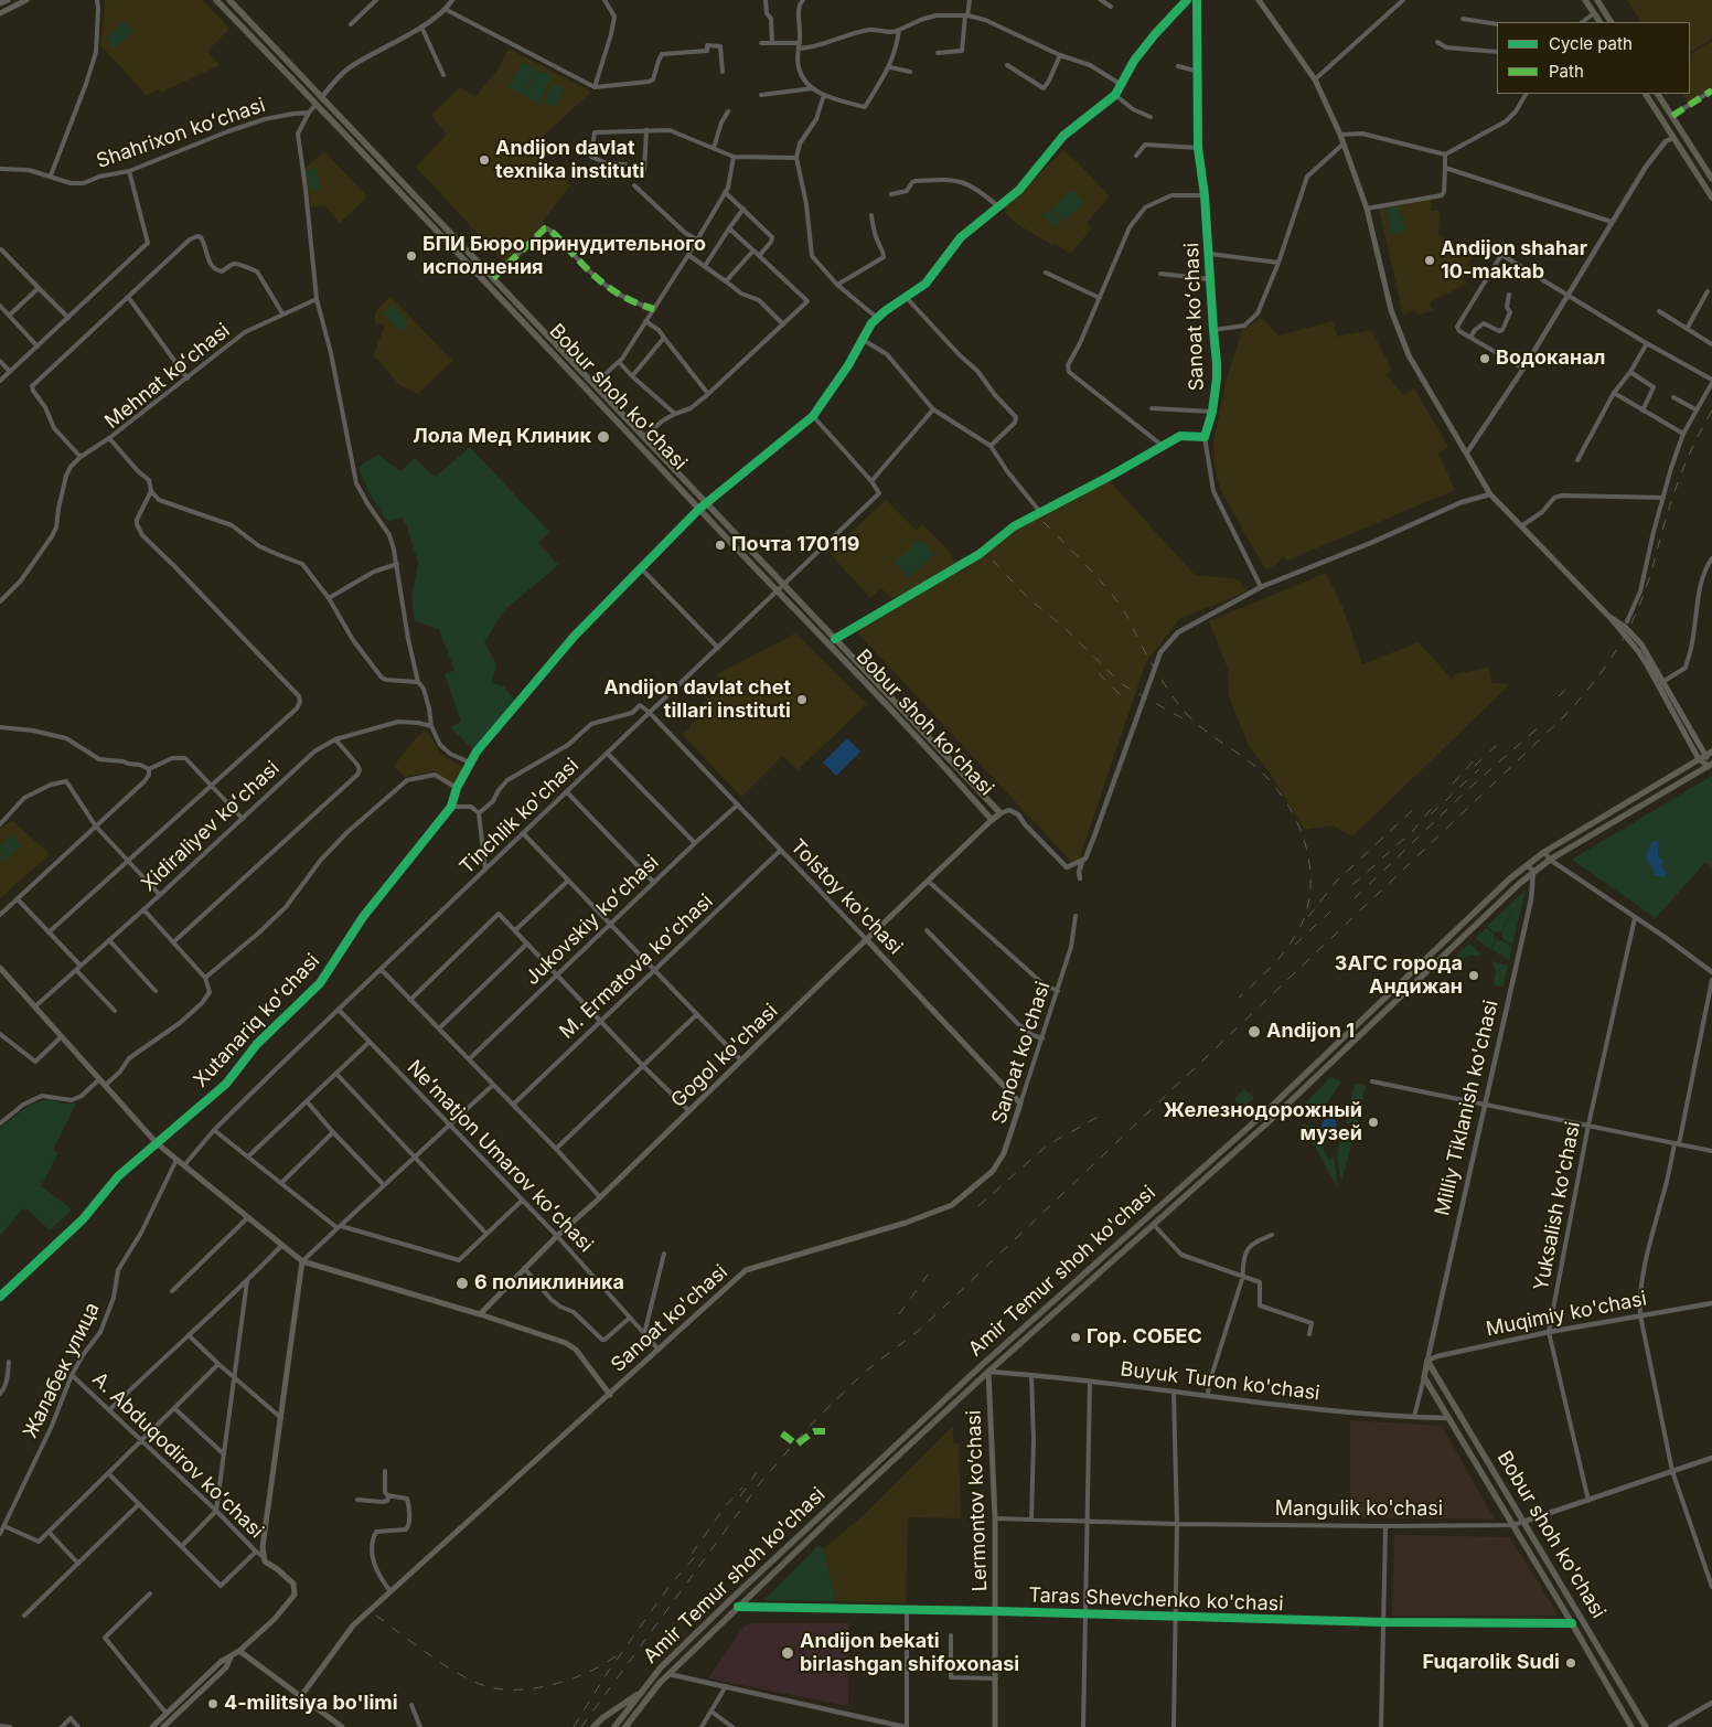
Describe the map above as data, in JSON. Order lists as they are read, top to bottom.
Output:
{
  "streets": {
    "main road": [
      "Bobur shoh ko'chasi",
      "Tolstoy ko'chasi",
      "Sanoat ko'chasi",
      "Gogol ko'chasi",
      "Amir Temur shoh ko'chasi",
      "Lermontov ko’chasi"
    ],
    "street": [
      "Shahrixon koʻchasi",
      "Sanoat koʻchasi",
      "Mehnat koʻchasi",
      "Tinchlik ko'chasi",
      "Xidiraliyev koʻchasi",
      "Jukovskiy koʻchasi",
      "M. Ermatova koʻchasi",
      "Xutanariq koʻchasi",
      "Milliy Tiklanish ko'chasi",
      "Neʻmatjon Umarov koʻchasi",
      "Yuksalish ko'chasi",
      "Muqimiy ko'chasi",
      "Жалабек улица",
      "Buyuk Turon ko'chasi",
      "A. Abduqodirov koʻchasi",
      "Mangulik ko'chasi",
      "Taras Shevchenko ko'chasi"
    ]
  },
  "crossings": [
    ["Bobur shoh ko'chasi", "Tinchlik ko'chasi"],
    ["Bobur shoh ko'chasi", "Gogol ko'chasi"],
    ["Bobur shoh ko'chasi", "Milliy Tiklanish ko'chasi"],
    ["Bobur shoh ko'chasi", "Muqimiy ko'chasi"],
    ["Bobur shoh ko'chasi", "Buyuk Turon ko'chasi"],
    ["Bobur shoh ko'chasi", "Mangulik ko'chasi"],
    ["Bobur shoh ko'chasi", "Taras Shevchenko ko'chasi"],
    ["Tinchlik ko'chasi", "Tolstoy ko'chasi"],
    ["Tinchlik ko'chasi", "Neʻmatjon Umarov koʻchasi"],
    ["Tolstoy ko'chasi", "Jukovskiy koʻchasi"],
    ["Tolstoy ko'chasi", "M. Ermatova koʻchasi"],
    ["Tolstoy ko'chasi", "Sanoat ko'chasi"],
    ["Tolstoy ko'chasi", "Gogol ko'chasi"],
    ["Sanoat ko'chasi", "Neʻmatjon Umarov koʻchasi"],
    ["Gogol ko'chasi", "Neʻmatjon Umarov koʻchasi"],
    ["Milliy Tiklanish ko'chasi", "Amir Temur shoh ko'chasi"],
    ["Milliy Tiklanish ko'chasi", "Muqimiy ko'chasi"],
    ["Yuksalish ko'chasi", "Muqimiy ko'chasi"],
    ["Yuksalish ko'chasi", "Mangulik ko'chasi"],
    ["Amir Temur shoh ko'chasi", "Buyuk Turon ko'chasi"],
    ["Amir Temur shoh ko'chasi", "Lermontov ko’chasi"],
    ["Amir Temur shoh ko'chasi", "Taras Shevchenko ko'chasi"],
    ["Жалабек улица", "A. Abduqodirov koʻchasi"],
    ["Buyuk Turon ko'chasi", "Lermontov ko’chasi"],
    ["Lermontov ko’chasi", "Mangulik ko'chasi"],
    ["Lermontov ko’chasi", "Taras Shevchenko ko'chasi"]
  ],
  "places": [
    "Andijon davlat texnika instituti",
    "БПИ Бюро принудительного исполнения",
    "Andijon shahar 10-maktab",
    "Водоканал",
    "Лола Мед Клиник",
    "Почта 170119",
    "Andijon davlat chet tillari instituti",
    "ЗАГС города Андижан",
    "Andijon 1",
    "Железнодорожный музей",
    "6 поликлиника",
    "Гор. СОБЕС",
    "Аndijon bekati birlashgan shifoxonasi",
    "Fuqarolik Sudi",
    "4-militsiya bo'limi"
  ],
  "legend": ["Cycle path", "Path"]
}
